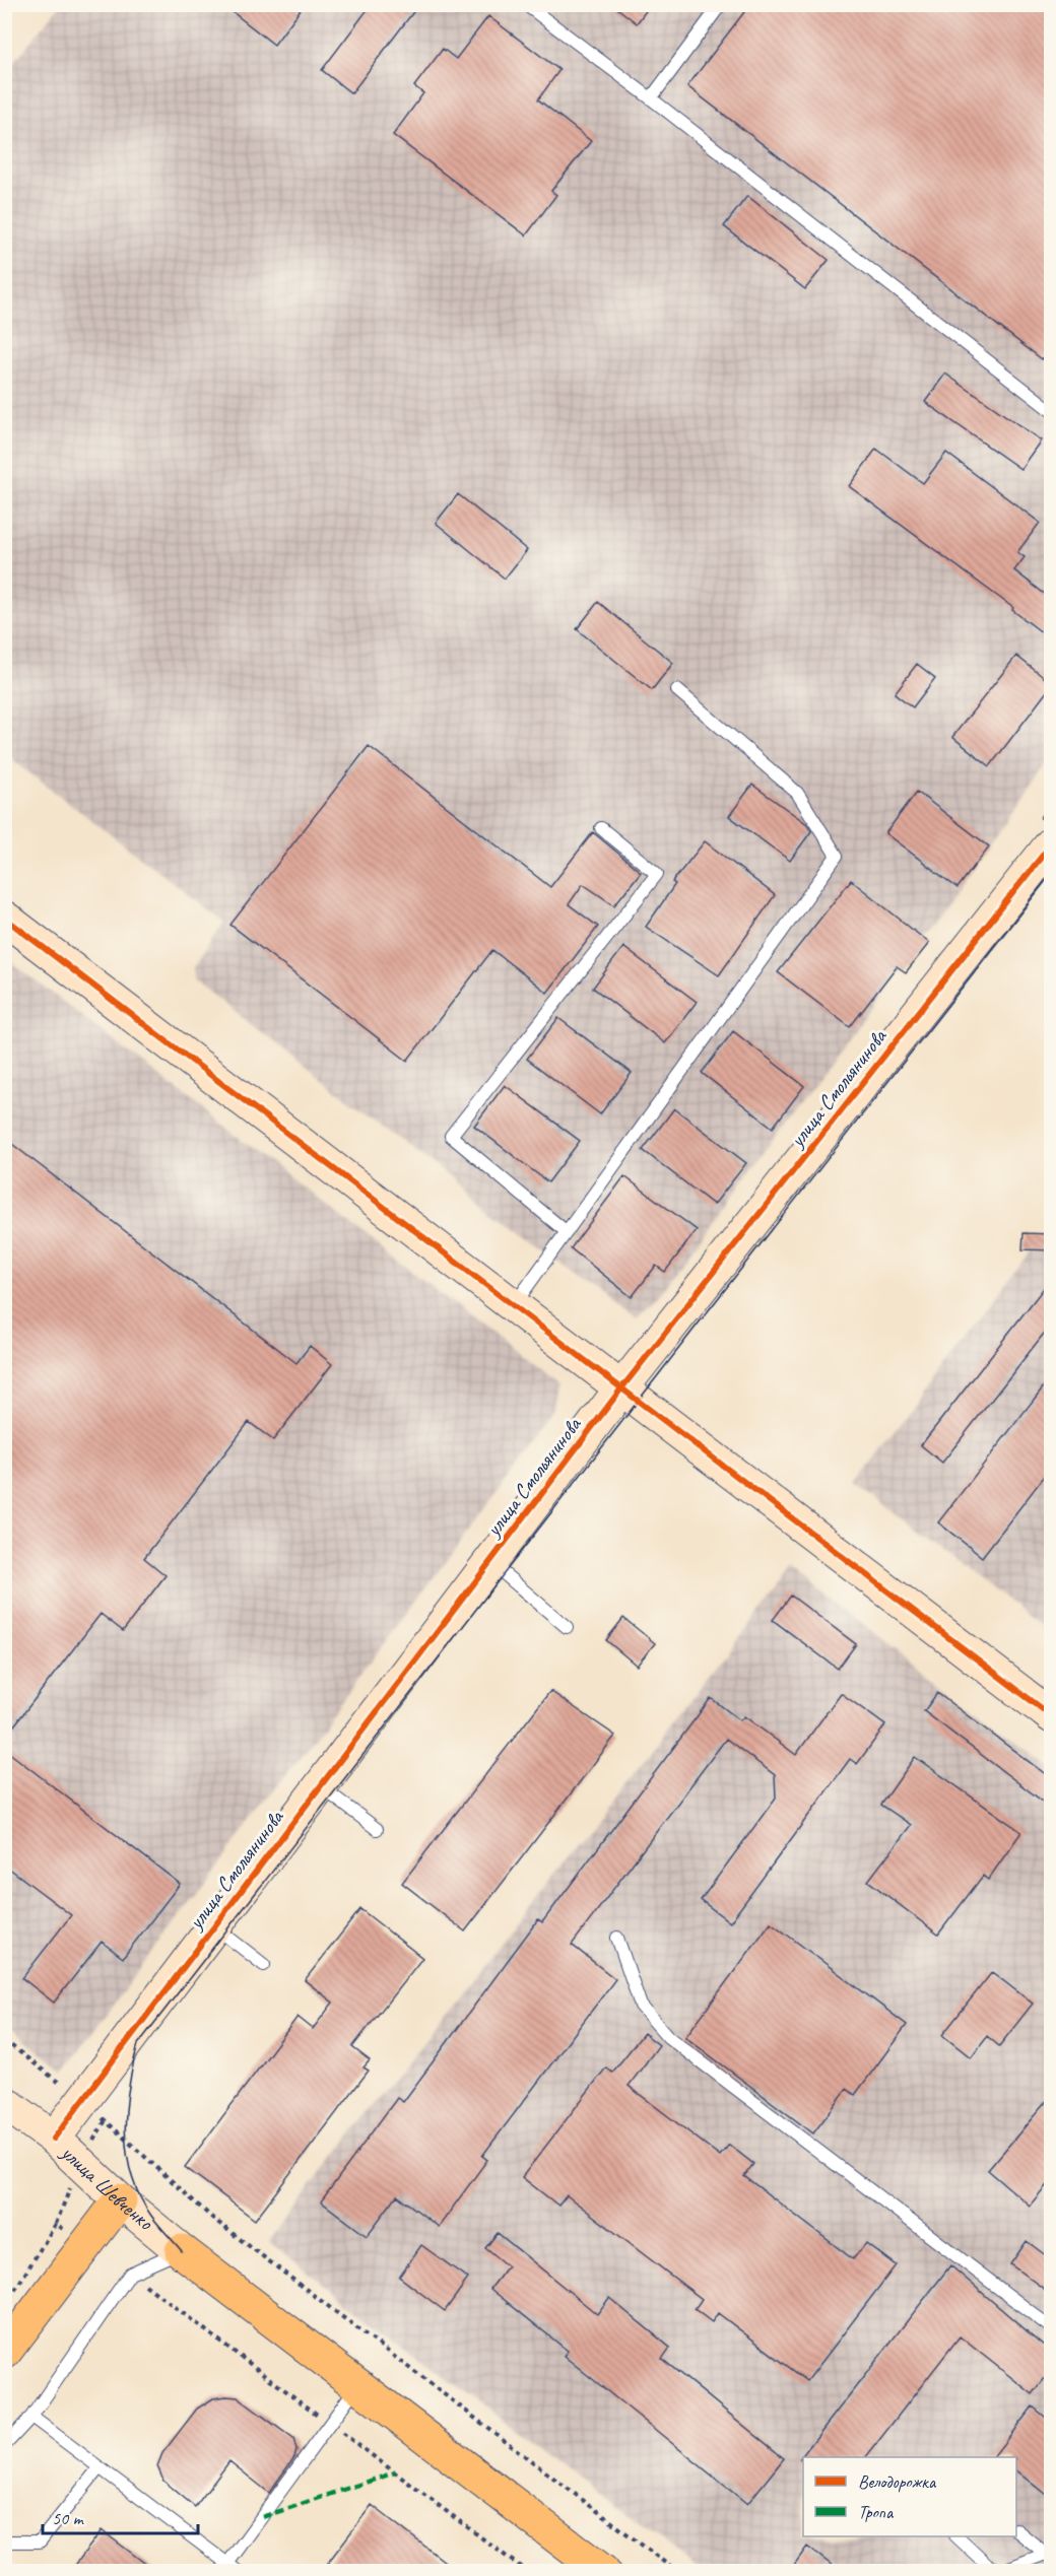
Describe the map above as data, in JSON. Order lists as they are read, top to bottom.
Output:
{
  "streets": {
    "street": ["улица Смольянинова", "улица Шевченко"]
  },
  "crossings": [
    ["улица Смольянинова", "улица Шевченко"]
  ],
  "legend": ["Велодорожка", "Тропа"],
  "scale_bar": "50 m"
}
